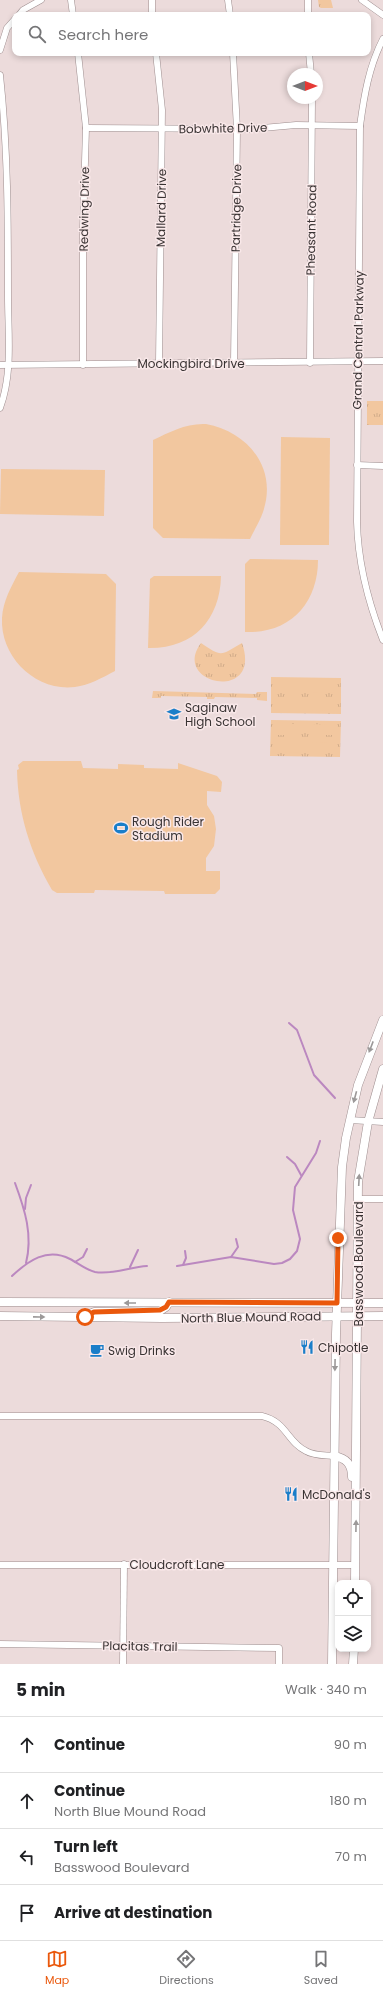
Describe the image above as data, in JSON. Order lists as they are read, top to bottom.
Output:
{
  "streets": {
    "main road": ["Basswood Boulevard", "North Blue Mound Road"],
    "street": [
      "Bobwhite Drive",
      "Mallard Drive",
      "Partridge Drive",
      "Redwing Drive",
      "Pheasant Road",
      "Grand Central Parkway",
      "Mockingbird Drive",
      "Cloudcroft Lane",
      "Placitas Trail"
    ]
  },
  "crossings": [
    ["Bobwhite Drive", "Mallard Drive"],
    ["Bobwhite Drive", "Partridge Drive"],
    ["Bobwhite Drive", "Redwing Drive"],
    ["Bobwhite Drive", "Pheasant Road"],
    ["Bobwhite Drive", "Grand Central Parkway"],
    ["Mallard Drive", "Mockingbird Drive"],
    ["Partridge Drive", "Mockingbird Drive"],
    ["Redwing Drive", "Mockingbird Drive"],
    ["Pheasant Road", "Mockingbird Drive"],
    ["Grand Central Parkway", "Mockingbird Drive"],
    ["Basswood Boulevard", "North Blue Mound Road"],
    ["Basswood Boulevard", "Cloudcroft Lane"]
  ],
  "places": {
    "school or university": ["Saginaw High School"],
    "sports": ["Rough Rider Stadium"],
    "restaurant": ["Chipotle", "McDonald's"],
    "cafe": ["Swig Drinks"]
  },
  "north": "right",
  "page": {
    "search": "Search here",
    "heading": ["5 min", "Walk · 340 m"],
    "list": [
      ["Continue", "90 m"],
      ["Continue", "North Blue Mound Road", "180 m"],
      ["Turn left", "Basswood Boulevard", "70 m"],
      "Arrive at destination"
    ],
    "nav": ["Map", "Directions", "Saved"]
  }
}
